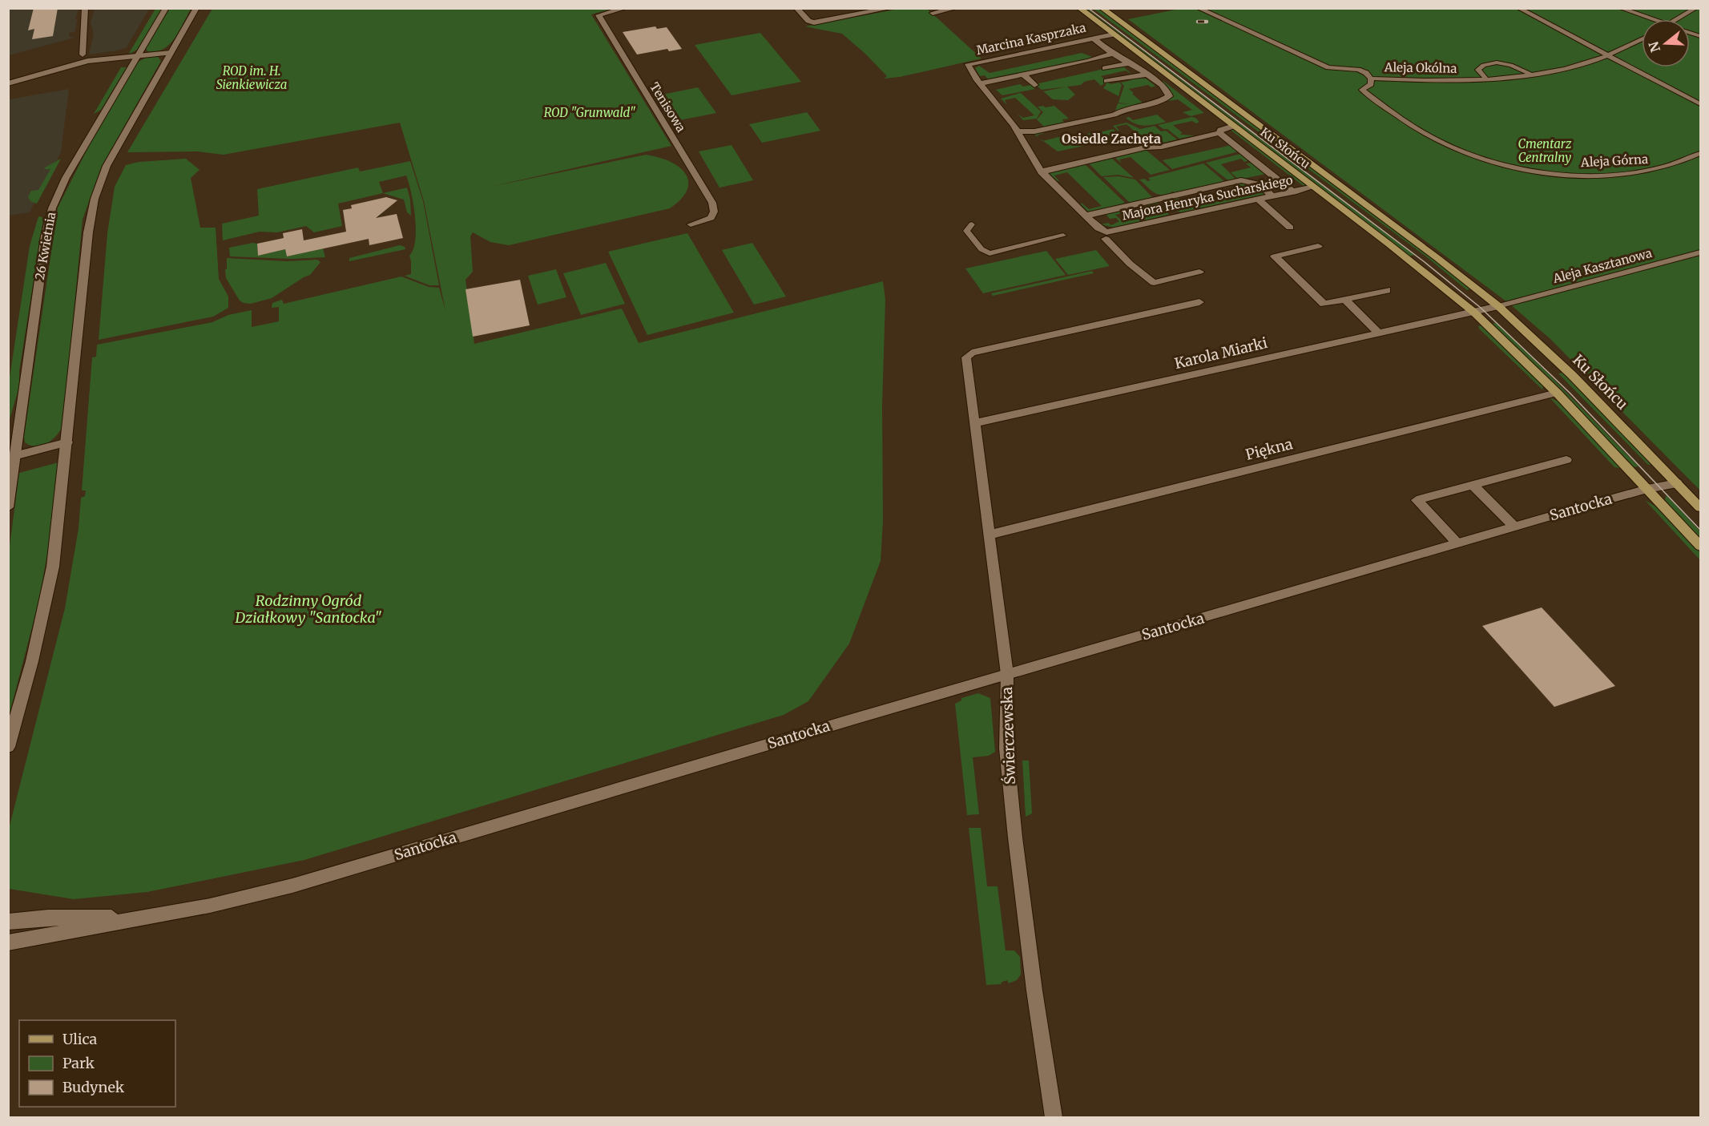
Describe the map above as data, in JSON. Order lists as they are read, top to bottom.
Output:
{
  "streets": {
    "main road": ["Ku Słońcu"],
    "street": [
      "Marcina Kasprzaka",
      "Aleja Okólna",
      "Tenisowa",
      "Aleja Górna",
      "Majora Henryka Sucharskiego",
      "26 Kwietnia",
      "Aleja Kasztanowa",
      "Karola Miarki",
      "Piękna",
      "Santocka",
      "Świerczewska"
    ]
  },
  "crossings": [
    ["Marcina Kasprzaka", "Ku Słońcu"],
    ["Aleja Okólna", "Aleja Górna"],
    ["Ku Słońcu", "Majora Henryka Sucharskiego"],
    ["Ku Słońcu", "Aleja Kasztanowa"],
    ["Ku Słońcu", "Karola Miarki"],
    ["Ku Słońcu", "Piękna"],
    ["Ku Słońcu", "Santocka"],
    ["Karola Miarki", "Świerczewska"],
    ["Piękna", "Świerczewska"],
    ["Santocka", "Świerczewska"]
  ],
  "districts": ["Osiedle Zachęta"],
  "parks": [
    "ROD im. H. Sienkiewicza",
    "ROD \"Grunwald\"",
    "Cmentarz Centralny",
    "Rodzinny Ogród Działkowy \"Santocka\""
  ],
  "legend": ["Ulica", "Park", "Budynek"],
  "north": "left"
}
